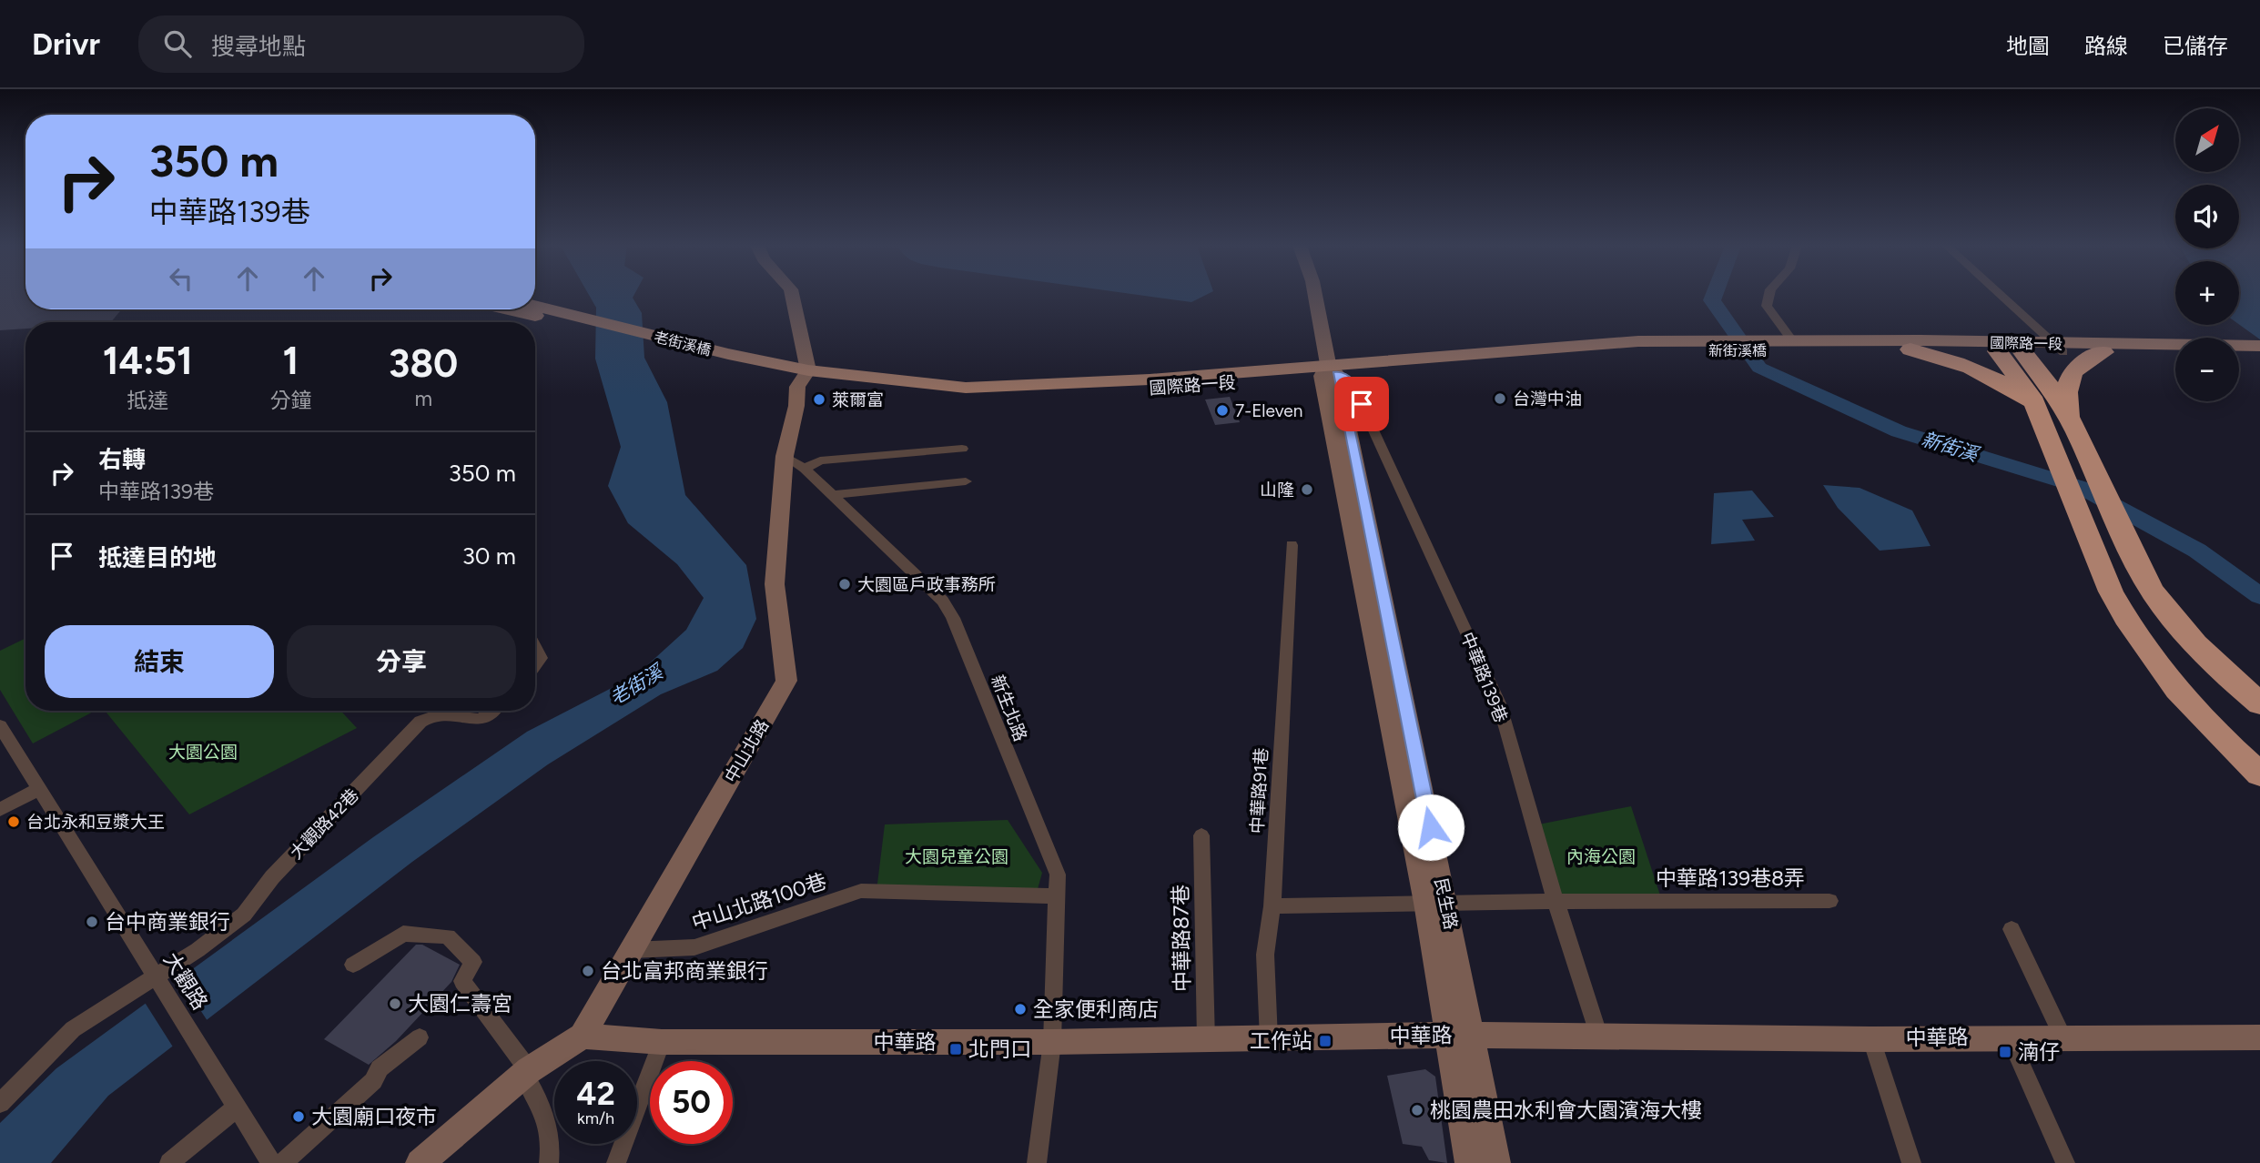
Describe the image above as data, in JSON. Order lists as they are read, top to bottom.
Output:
{
  "streets": {
    "main road": [
      "老街溪橋",
      "國際路一段",
      "新街溪橋",
      "中山北路",
      "民生路",
      "中華路"
    ],
    "street": [
      "中華路139巷",
      "新生北路",
      "中華路91巷",
      "大觀路42巷",
      "中華路139巷8弄",
      "中山北路100巷",
      "中華路87巷",
      "大觀路"
    ]
  },
  "crossings": [
    ["老街溪橋", "國際路一段"],
    ["國際路一段", "新街溪橋"],
    ["國際路一段", "中華路139巷"],
    ["國際路一段", "中山北路"],
    ["國際路一段", "民生路"],
    ["中華路139巷", "中華路139巷8弄"],
    ["中華路139巷", "民生路"],
    ["中華路139巷", "中華路"],
    ["新生北路", "中山北路"],
    ["新生北路", "中山北路100巷"],
    ["新生北路", "中華路"],
    ["中山北路", "中山北路100巷"],
    ["中山北路", "中華路"],
    ["中華路91巷", "中華路139巷8弄"],
    ["中華路91巷", "中華路"],
    ["大觀路42巷", "大觀路"],
    ["中華路139巷8弄", "民生路"],
    ["民生路", "中華路"],
    ["中華路87巷", "中華路"]
  ],
  "water": ["新街溪", "老街溪"],
  "parks": ["大園公園", "大園兒童公園", "內海公園"],
  "places": {
    "other": [
      "台灣中油",
      "萊爾富",
      "7-Eleven",
      "山隆",
      "大園區戶政事務所",
      "台北永和豆漿大王",
      "台中商業銀行",
      "台北富邦商業銀行",
      "大園仁壽宮",
      "全家便利商店",
      "桃園農田水利會大園濱海大樓",
      "大園廟口夜市"
    ],
    "transit": ["工作站", "北門口", "湳仔"]
  },
  "north": "top right",
  "page": {
    "header": "Drivr",
    "search": "搜尋地點",
    "nav": ["地圖", "路線", "已儲存"],
    "map_buttons": ["+", "−"],
    "turn": ["350 m", "中華路139巷"],
    "eta": [
      "14:51",
      "抵達",
      "1",
      "分鐘",
      "380",
      "m"
    ],
    "list": [
      {
        "name": "右轉",
        "note": "中華路139巷",
        "value": "350 m"
      },
      {
        "name": "抵達目的地",
        "value": "30 m"
      }
    ],
    "buttons": ["結束", "分享"],
    "speed": "42 km/h",
    "limit": "50"
  }
}
